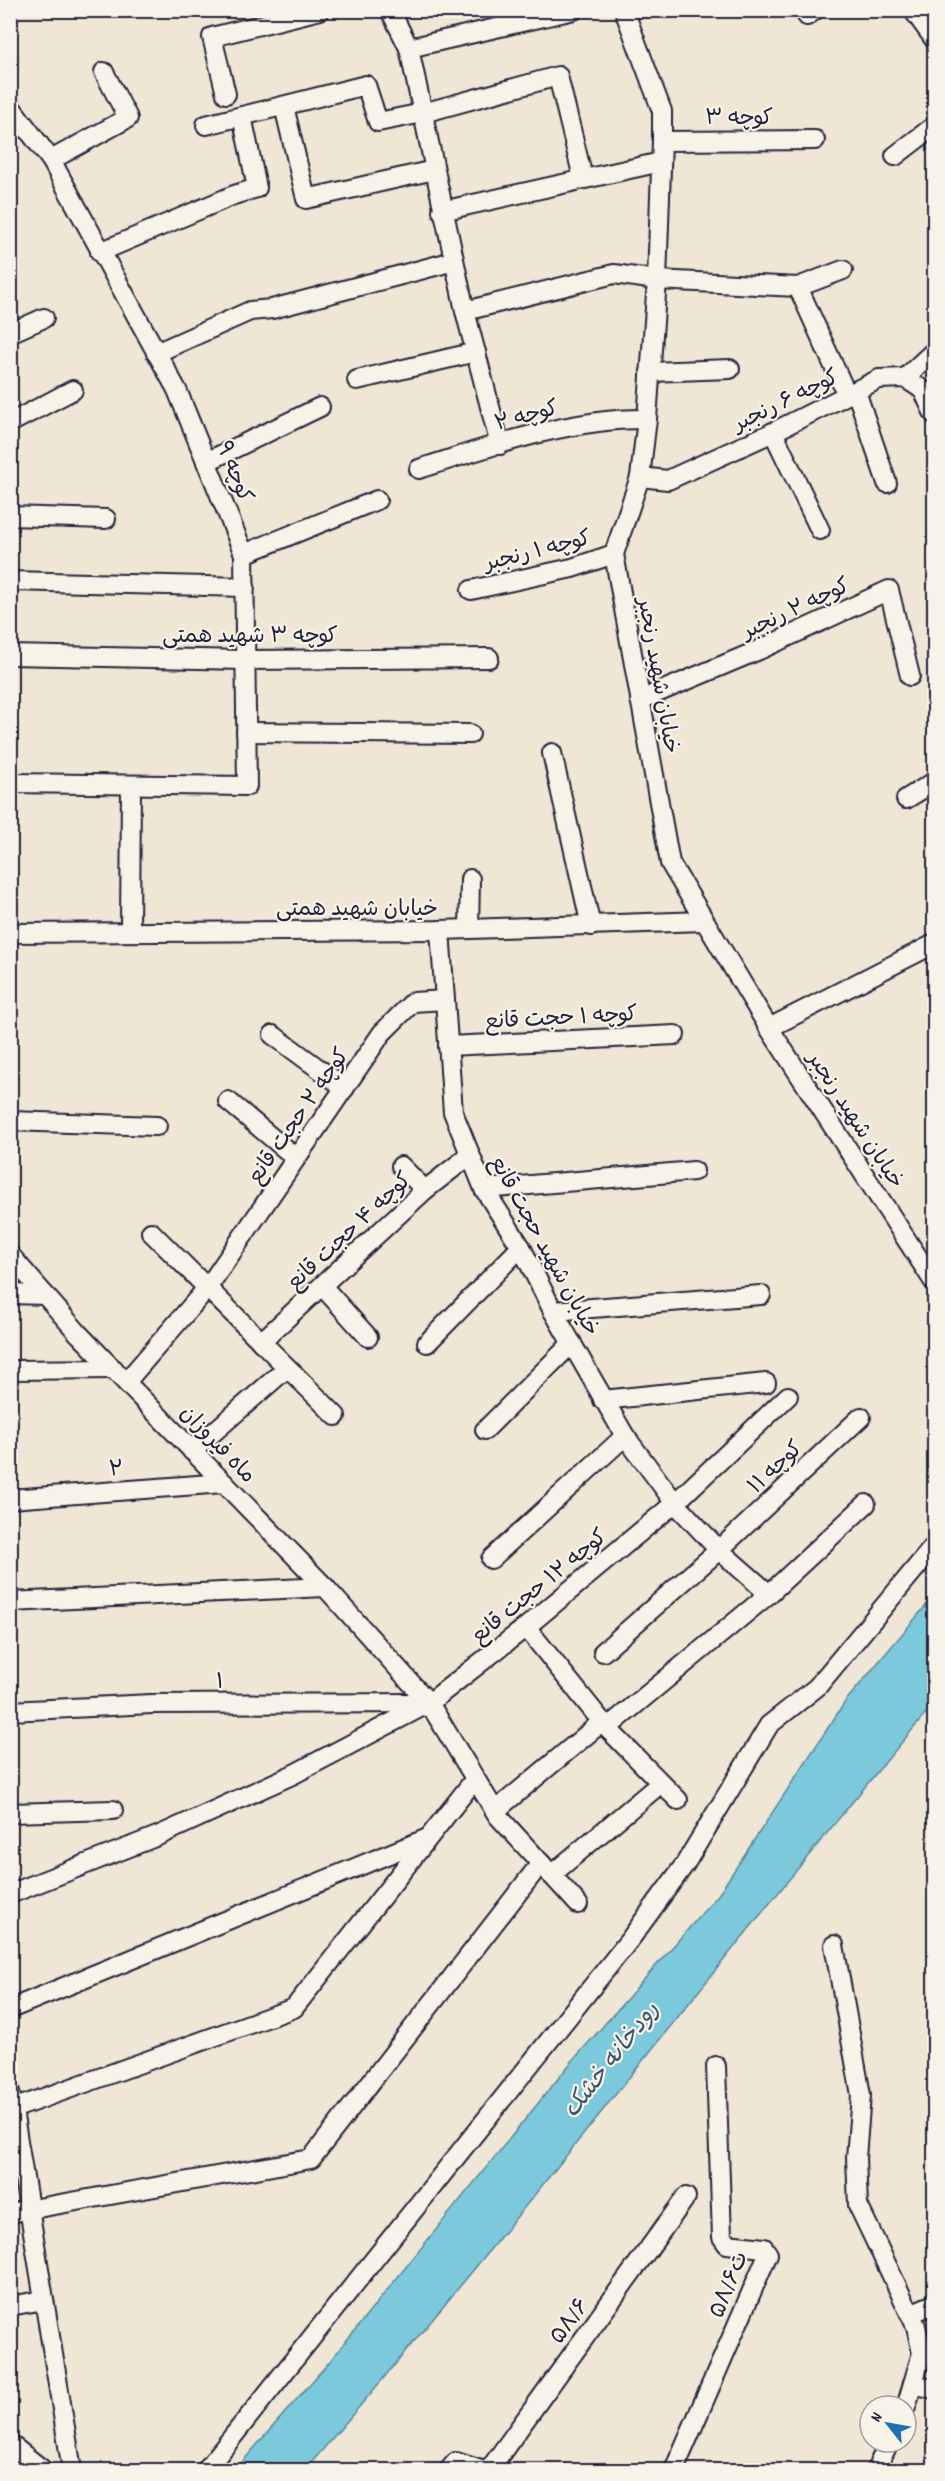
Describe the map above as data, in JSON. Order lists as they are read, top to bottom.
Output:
{
  "streets": {
    "street": [
      "کوچه ۳",
      "کوچه ۶ رنجبر",
      "کوچه ۲",
      "کوچه ۹",
      "کوچه ۱ رنجبر",
      "کوچه ۲ رنجبر",
      "کوچه ۳ شهید همتی",
      "خیابان شهید رنجبر",
      "خیابان شهید همتی",
      "کوچه ۱ حجت قانع",
      "کوچه ۲ حجت قانع",
      "کوچه ۴ حجت قانع",
      "خیابان شهید حجت قانع",
      "ماه فیروزان",
      "کوچه ۱۱",
      "۲",
      "کوچه ۱۲ حجت قانع",
      "۱",
      "۵۸/۶ت",
      "۵۸/۶"
    ]
  },
  "crossings": [
    ["کوچه ۳", "خیابان شهید رنجبر"],
    ["کوچه ۶ رنجبر", "خیابان شهید رنجبر"],
    ["کوچه ۲", "خیابان شهید رنجبر"],
    ["کوچه ۹", "کوچه ۳ شهید همتی"],
    ["کوچه ۱ رنجبر", "خیابان شهید رنجبر"],
    ["کوچه ۲ رنجبر", "خیابان شهید رنجبر"],
    ["خیابان شهید رنجبر", "خیابان شهید همتی"],
    ["خیابان شهید همتی", "خیابان شهید حجت قانع"],
    ["کوچه ۱ حجت قانع", "خیابان شهید حجت قانع"],
    ["کوچه ۲ حجت قانع", "خیابان شهید حجت قانع"],
    ["کوچه ۲ حجت قانع", "ماه فیروزان"],
    ["کوچه ۴ حجت قانع", "خیابان شهید حجت قانع"],
    ["خیابان شهید حجت قانع", "کوچه ۱۱"],
    ["خیابان شهید حجت قانع", "کوچه ۱۲ حجت قانع"],
    ["ماه فیروزان", "۲"],
    ["ماه فیروزان", "کوچه ۱۲ حجت قانع"],
    ["ماه فیروزان", "۱"],
    ["کوچه ۱۲ حجت قانع", "۱"]
  ],
  "water": ["رودخانه خشک"],
  "north": "top left"
}
